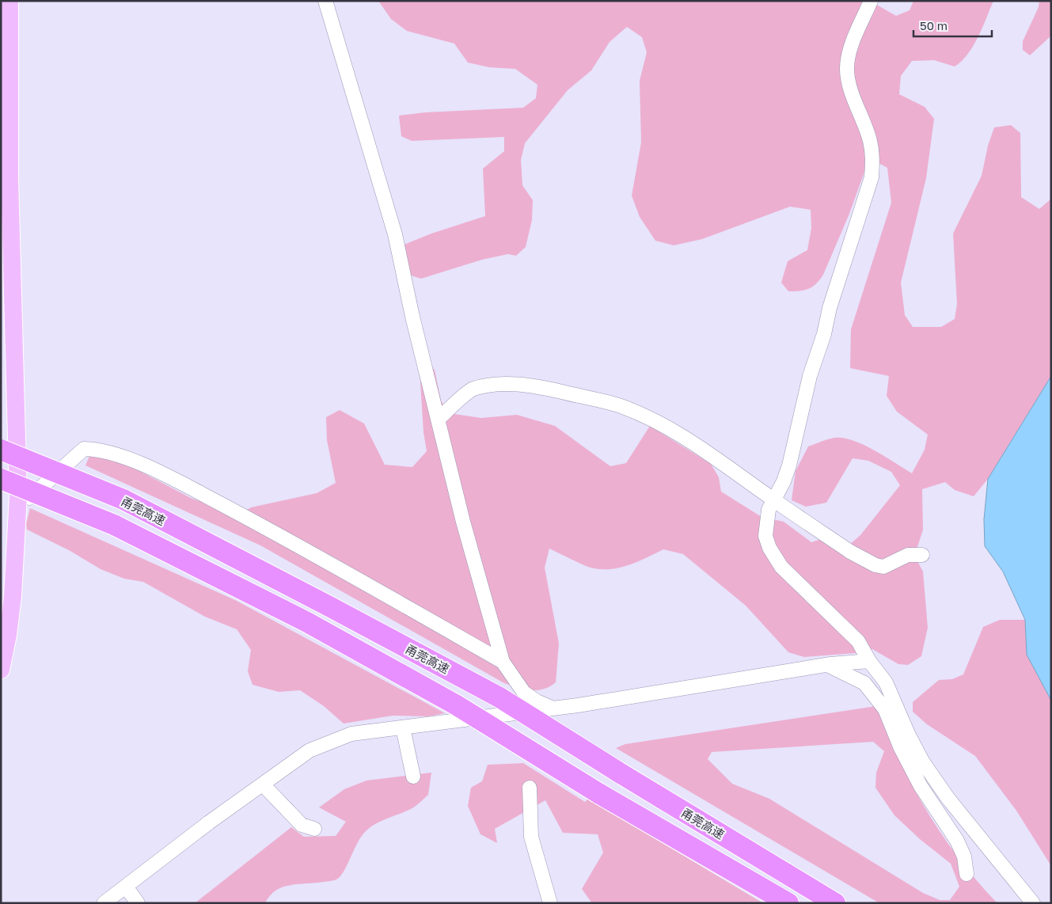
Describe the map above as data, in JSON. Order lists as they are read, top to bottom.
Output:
{
  "streets": {
    "highway": ["甬莞高速"]
  },
  "scale_bar": "50 m"
}
